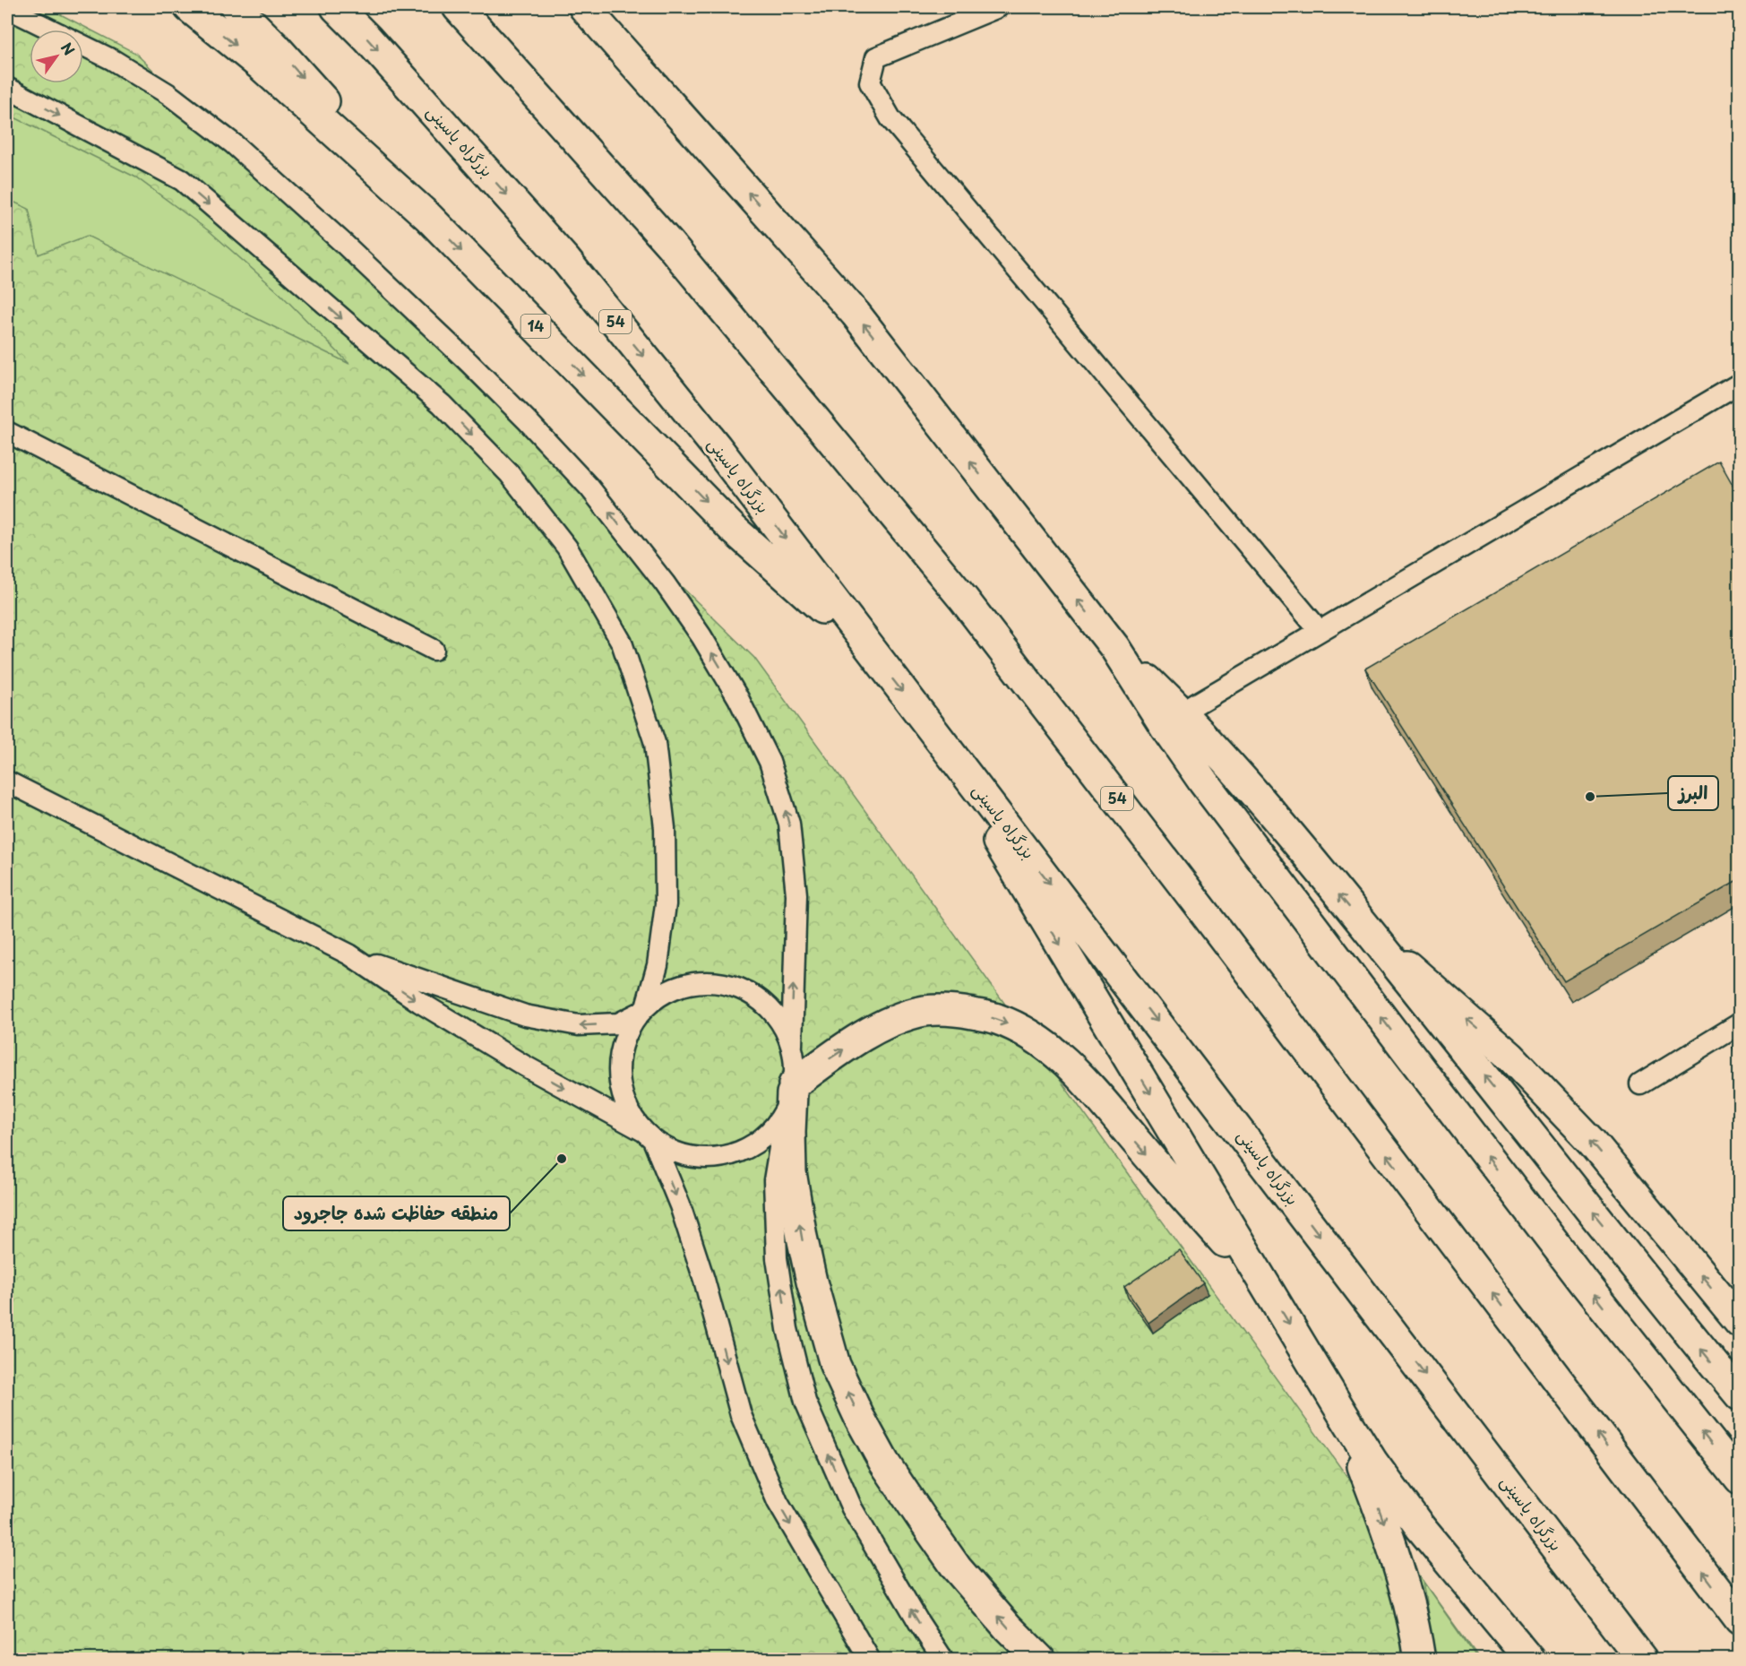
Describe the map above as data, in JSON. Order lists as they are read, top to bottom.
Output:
{
  "streets": {
    "main road": ["بزرگراه یاسینی", "54", "14"]
  },
  "crossings": [
    ["بزرگراه یاسینی", "14"]
  ],
  "places": ["البرز", "منطقه حفاظت شده جاجرود"],
  "north": "top right"
}
